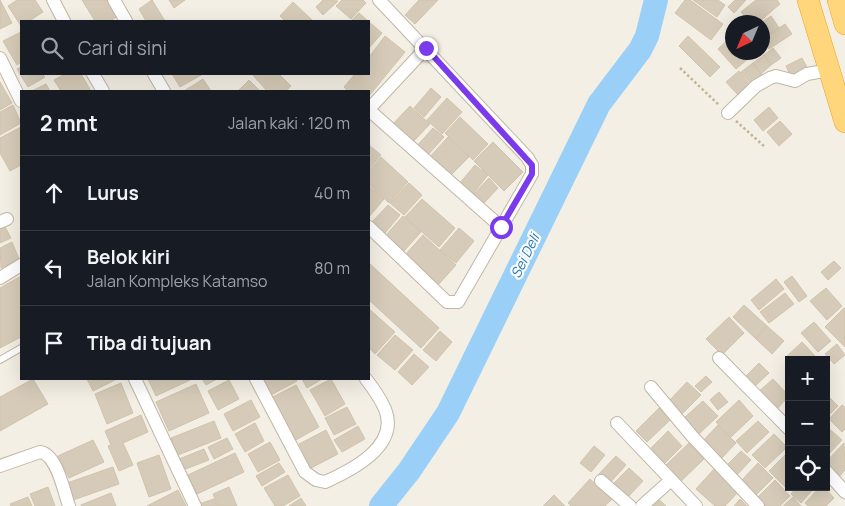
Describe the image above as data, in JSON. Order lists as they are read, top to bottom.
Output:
{
  "water": ["Sei Deli"],
  "north": "bottom left",
  "page": {
    "search": "Cari di sini",
    "heading": ["2 mnt", "Jalan kaki · 120 m"],
    "list": [
      ["Lurus", "40 m"],
      ["Belok kiri", "Jalan Kompleks Katamso", "80 m"],
      "Tiba di tujuan"
    ],
    "map_buttons": ["+", "−"]
  }
}
